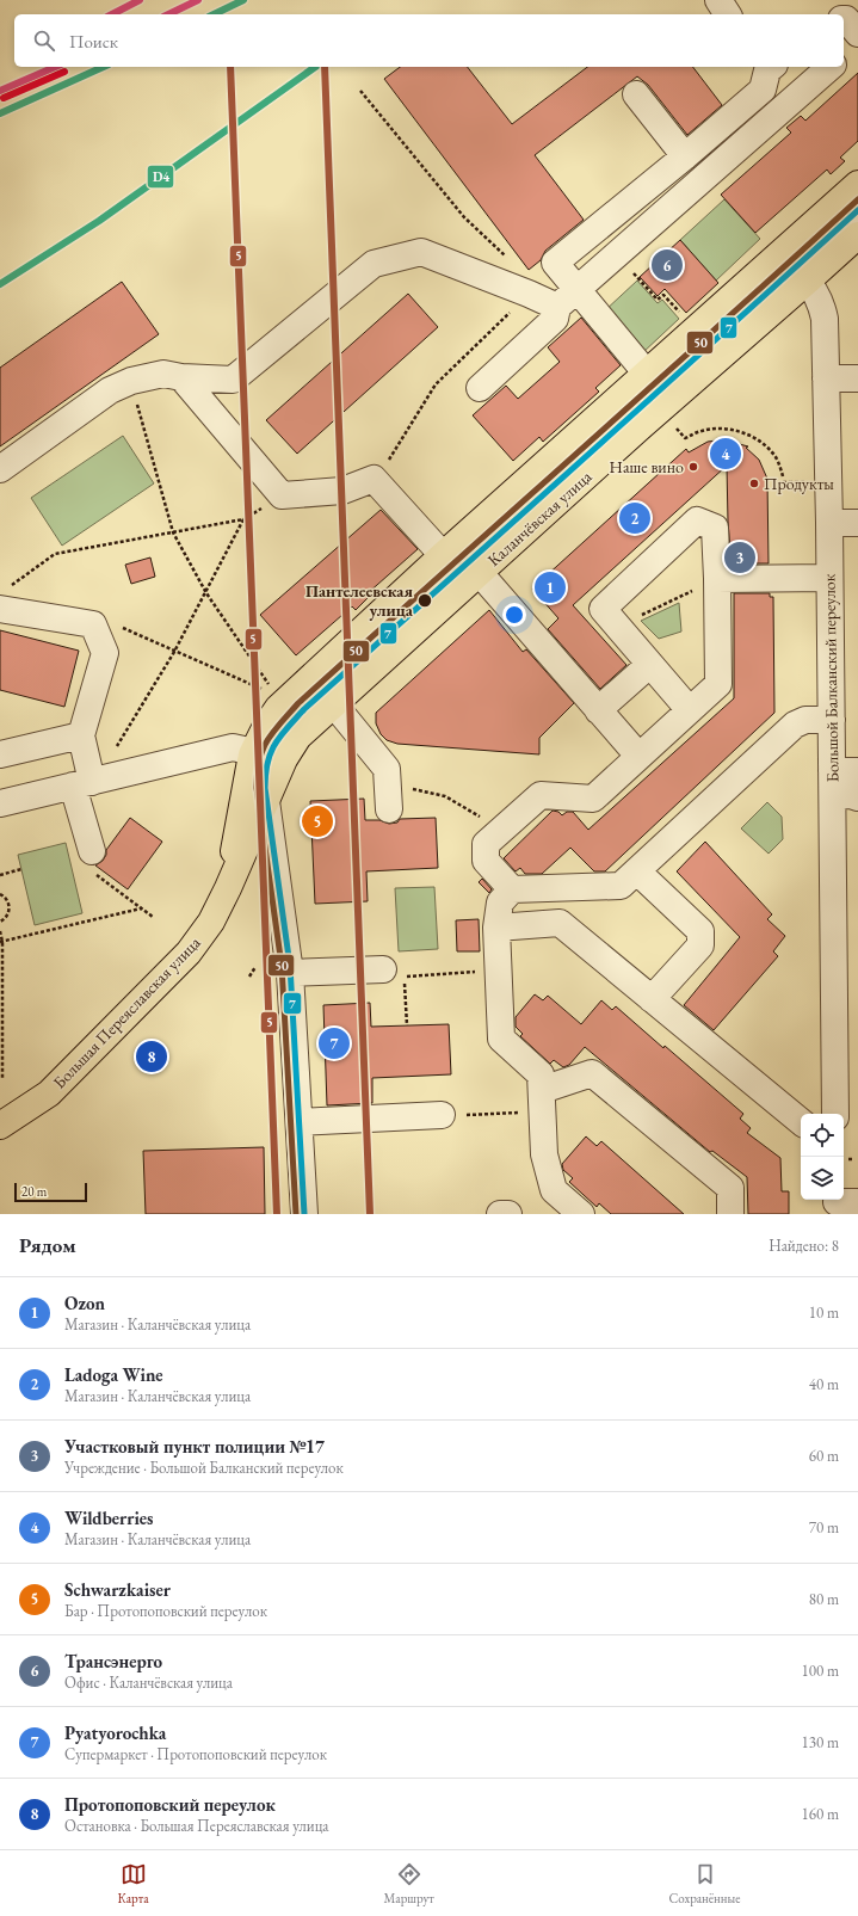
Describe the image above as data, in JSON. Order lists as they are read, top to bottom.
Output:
{
  "streets": {
    "main road": ["Каланчёвская улица", "Большая Переяславская улица"],
    "street": ["Большой Балканский переулок"]
  },
  "crossings": [
    ["Каланчёвская улица", "Большой Балканский переулок"],
    ["Каланчёвская улица", "Большая Переяславская улица"]
  ],
  "places": ["Наше вино", "Продукты", "Пантелеевская улица"],
  "lines": [
    "transit line D4",
    "transit line 5",
    "transit line 50",
    "transit line 7"
  ],
  "scale_bar": "20 m",
  "page": {
    "search": "Поиск",
    "pins": [
      "6",
      "4",
      "2",
      "3",
      "1",
      "5",
      "7",
      "8"
    ],
    "scale": "20 m",
    "heading": ["Рядом", "Найдено: 8"],
    "list": [
      {
        "mark": "1",
        "name": "Ozon",
        "note": "Магазин · Каланчёвская улица",
        "value": "10 m"
      },
      {
        "mark": "2",
        "name": "Ladoga Wine",
        "note": "Магазин · Каланчёвская улица",
        "value": "40 m"
      },
      {
        "mark": "3",
        "name": "Участковый пункт полиции №17",
        "note": "Учреждение · Большой Балканский переулок",
        "value": "60 m"
      },
      {
        "mark": "4",
        "name": "Wildberries",
        "note": "Магазин · Каланчёвская улица",
        "value": "70 m"
      },
      {
        "mark": "5",
        "name": "Schwarzkaiser",
        "note": "Бар · Протопоповский переулок",
        "value": "80 m"
      },
      {
        "mark": "6",
        "name": "Трансэнерго",
        "note": "Офис · Каланчёвская улица",
        "value": "100 m"
      },
      {
        "mark": "7",
        "name": "Pyatyorochka",
        "note": "Супермаркет · Протопоповский переулок",
        "value": "130 m"
      },
      {
        "mark": "8",
        "name": "Протопоповский переулок",
        "note": "Остановка · Большая Переяславская улица",
        "value": "160 m"
      }
    ],
    "nav": ["Карта", "Маршрут", "Сохранённые"]
  }
}
